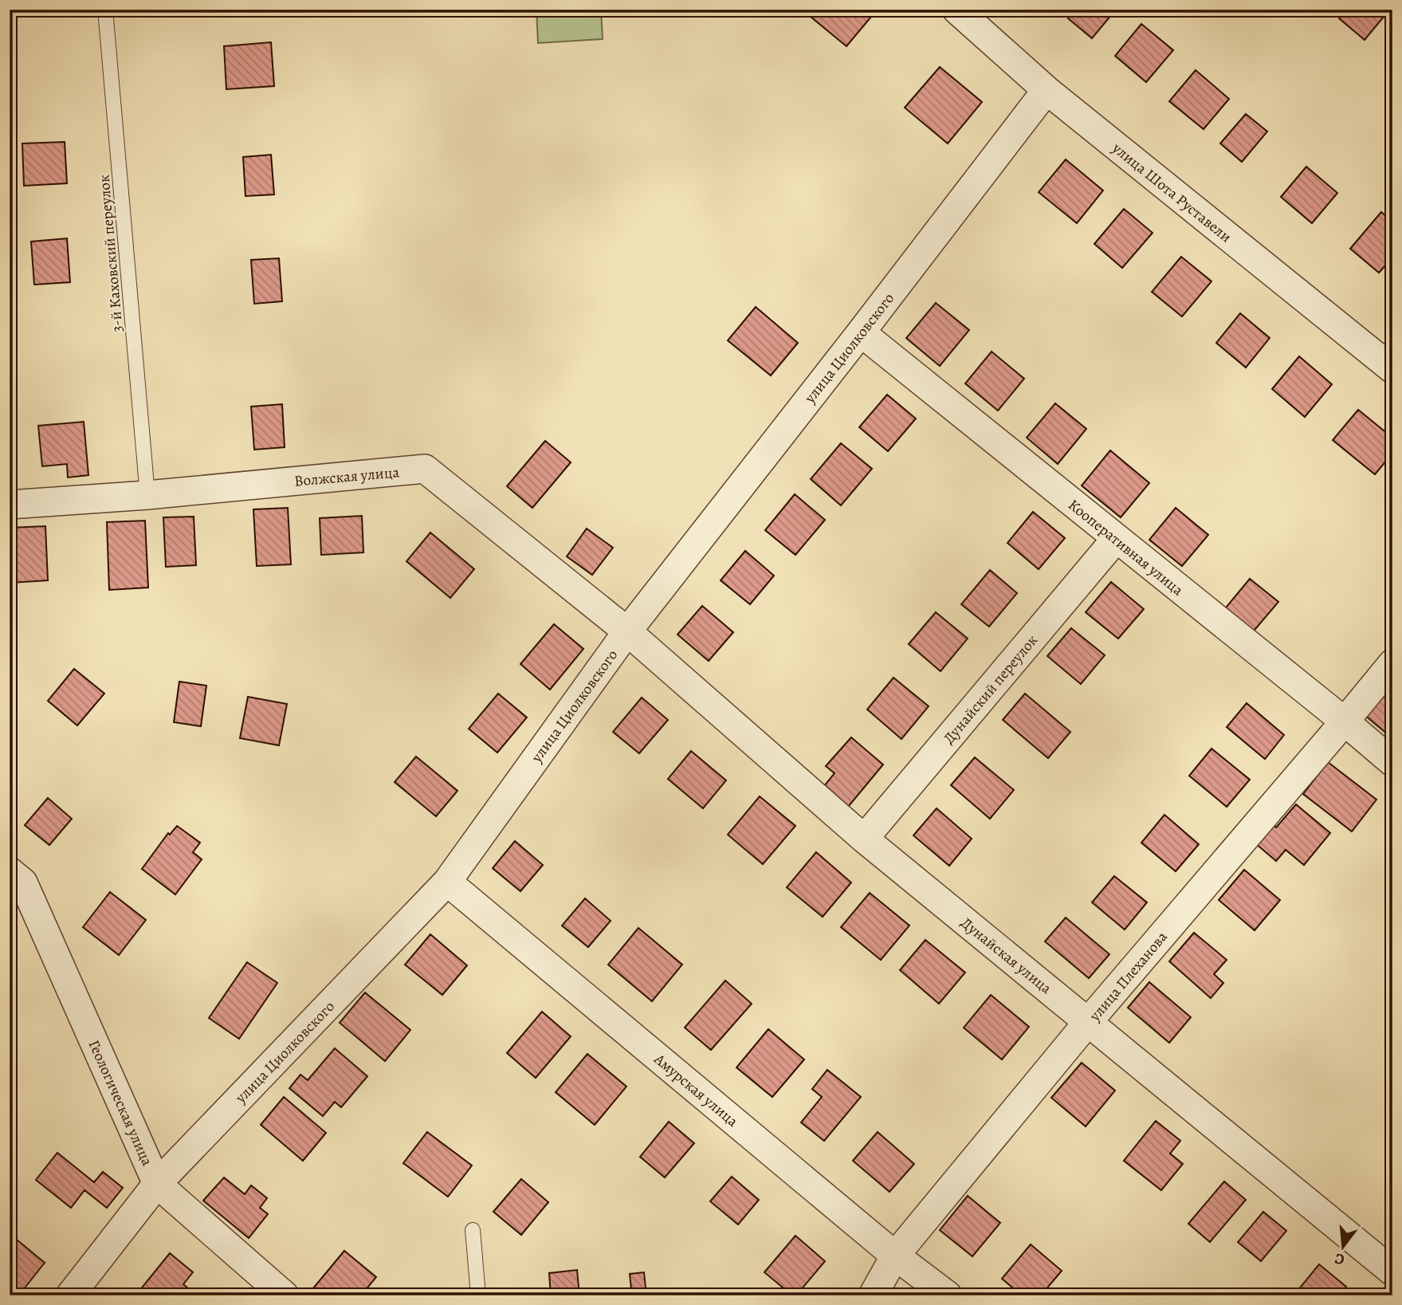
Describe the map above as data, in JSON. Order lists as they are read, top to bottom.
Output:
{
  "streets": {
    "street": [
      "улица Шота Руставели",
      "улица Циолковского",
      "Волжская улица",
      "Кооперативная улица",
      "Дунайский переулок",
      "Дунайская улица",
      "улица Плеханова",
      "Амурская улица",
      "Геологическая улица"
    ],
    "lane": ["3-й Каховский переулок"]
  },
  "crossings": [
    ["улица Шота Руставели", "улица Циолковского"],
    ["3-й Каховский переулок", "Волжская улица"],
    ["улица Циолковского", "Волжская улица"],
    ["улица Циолковского", "Кооперативная улица"],
    ["улица Циолковского", "Дунайская улица"],
    ["улица Циолковского", "Амурская улица"],
    ["улица Циолковского", "Геологическая улица"],
    ["Волжская улица", "Дунайская улица"],
    ["Кооперативная улица", "Дунайский переулок"],
    ["Кооперативная улица", "улица Плеханова"],
    ["Дунайский переулок", "Дунайская улица"],
    ["Дунайская улица", "улица Плеханова"],
    ["улица Плеханова", "Амурская улица"]
  ],
  "north": "bottom"
}
